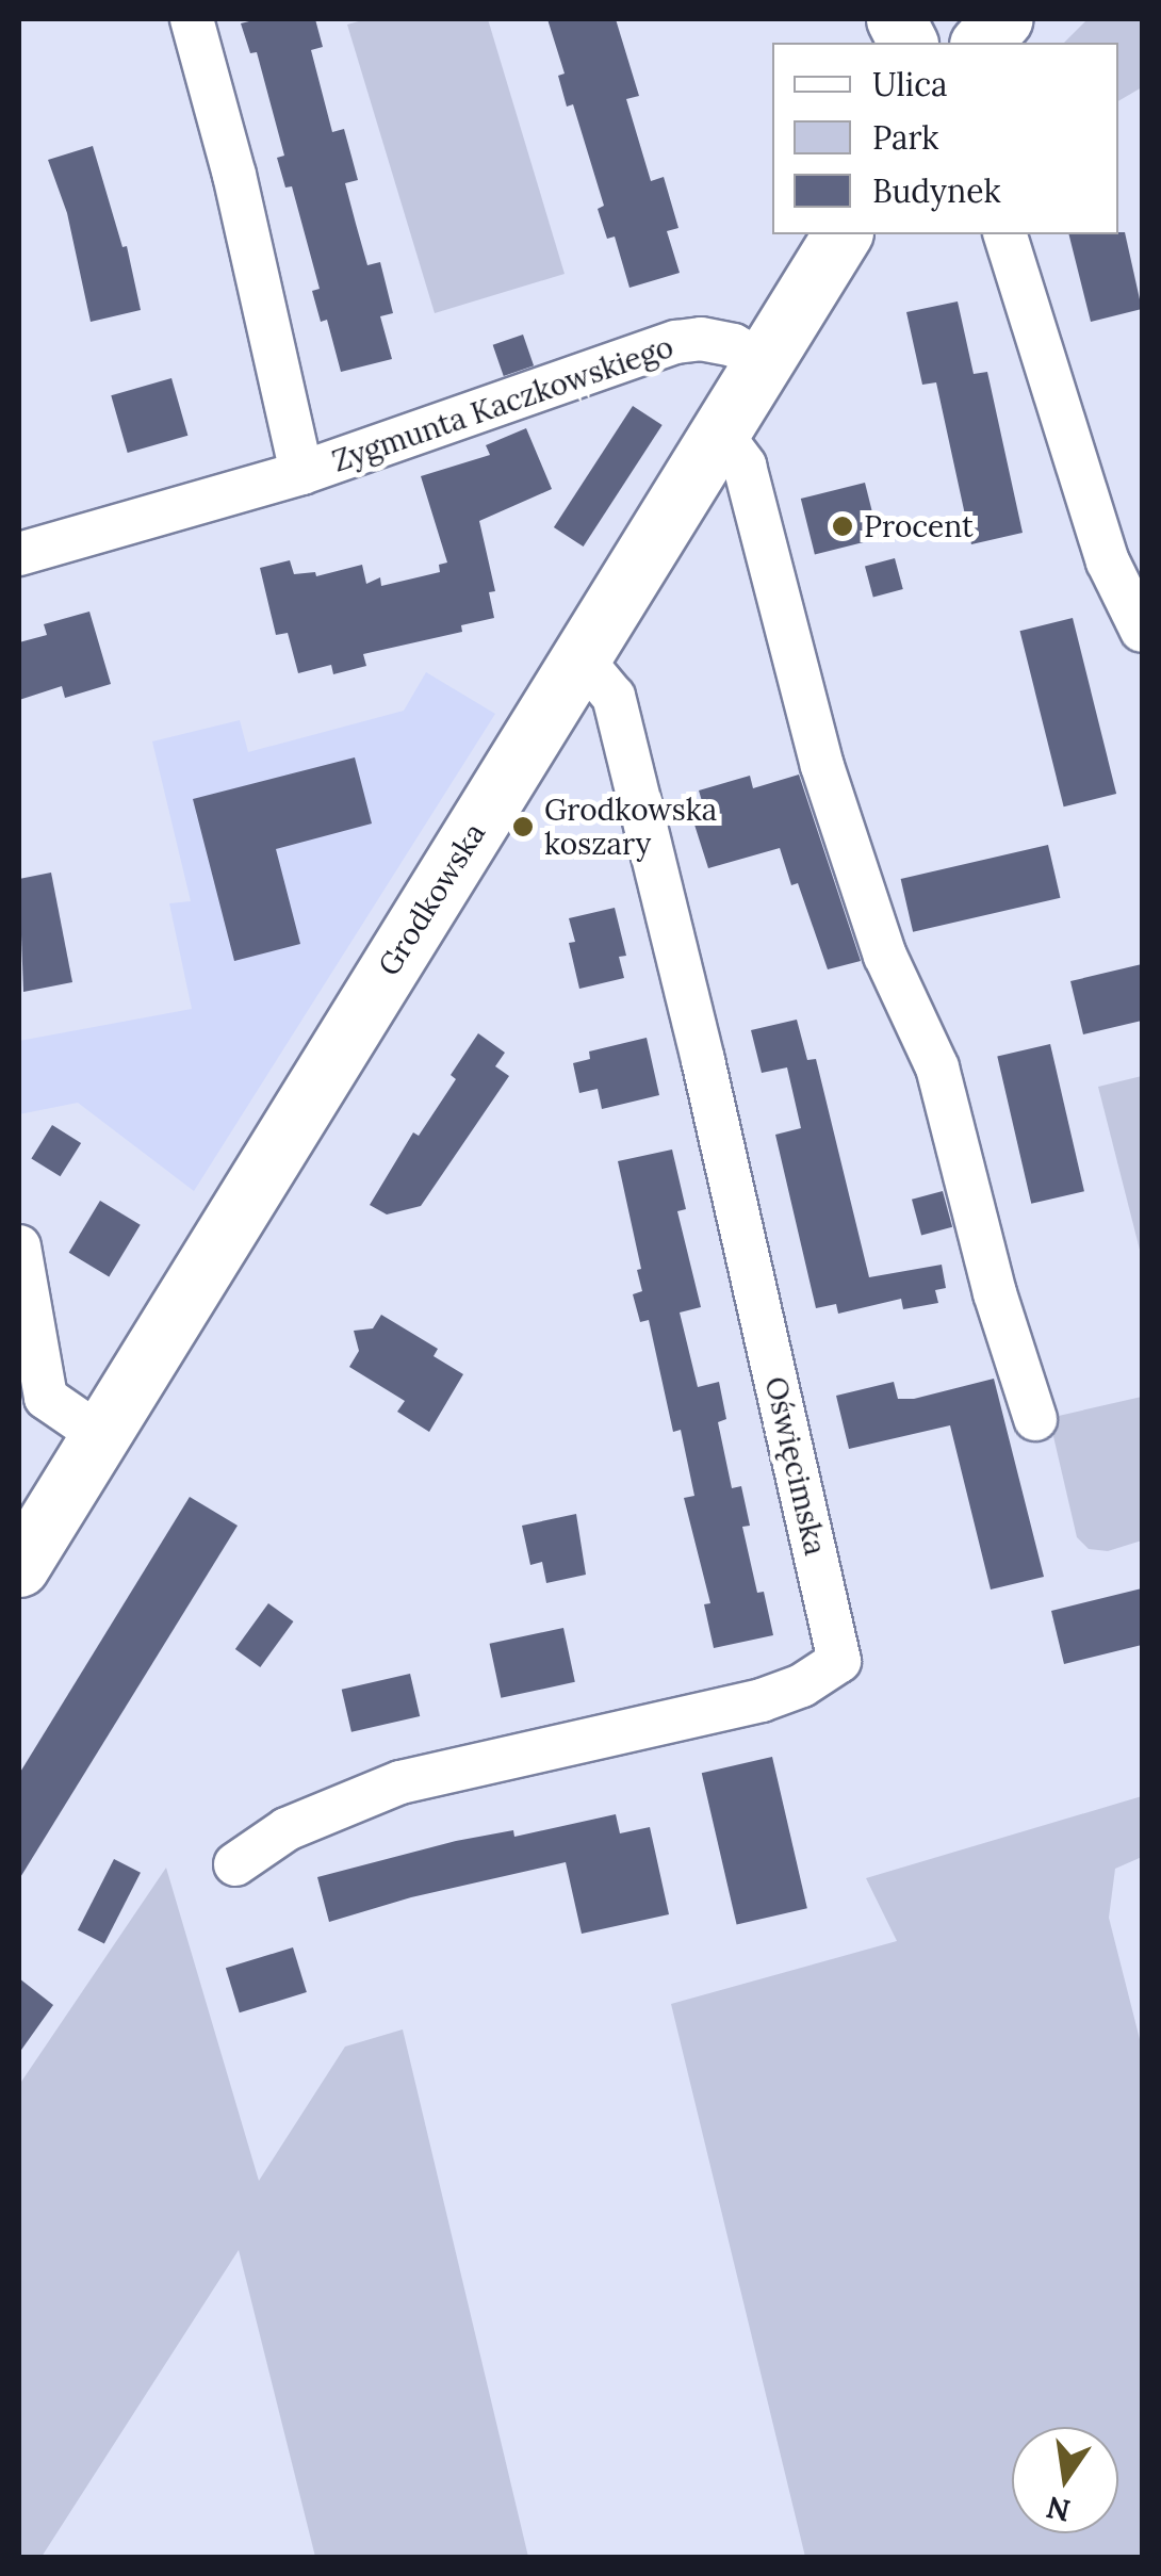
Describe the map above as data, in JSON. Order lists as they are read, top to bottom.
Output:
{
  "streets": {
    "main road": ["Grodkowska"],
    "street": ["Zygmunta Kaczkowskiego", "Oświęcimska"]
  },
  "crossings": [
    ["Zygmunta Kaczkowskiego", "Grodkowska"],
    ["Grodkowska", "Oświęcimska"]
  ],
  "places": ["Procent", "Grodkowska koszary"],
  "legend": ["Ulica", "Park", "Budynek"],
  "north": "bottom"
}
